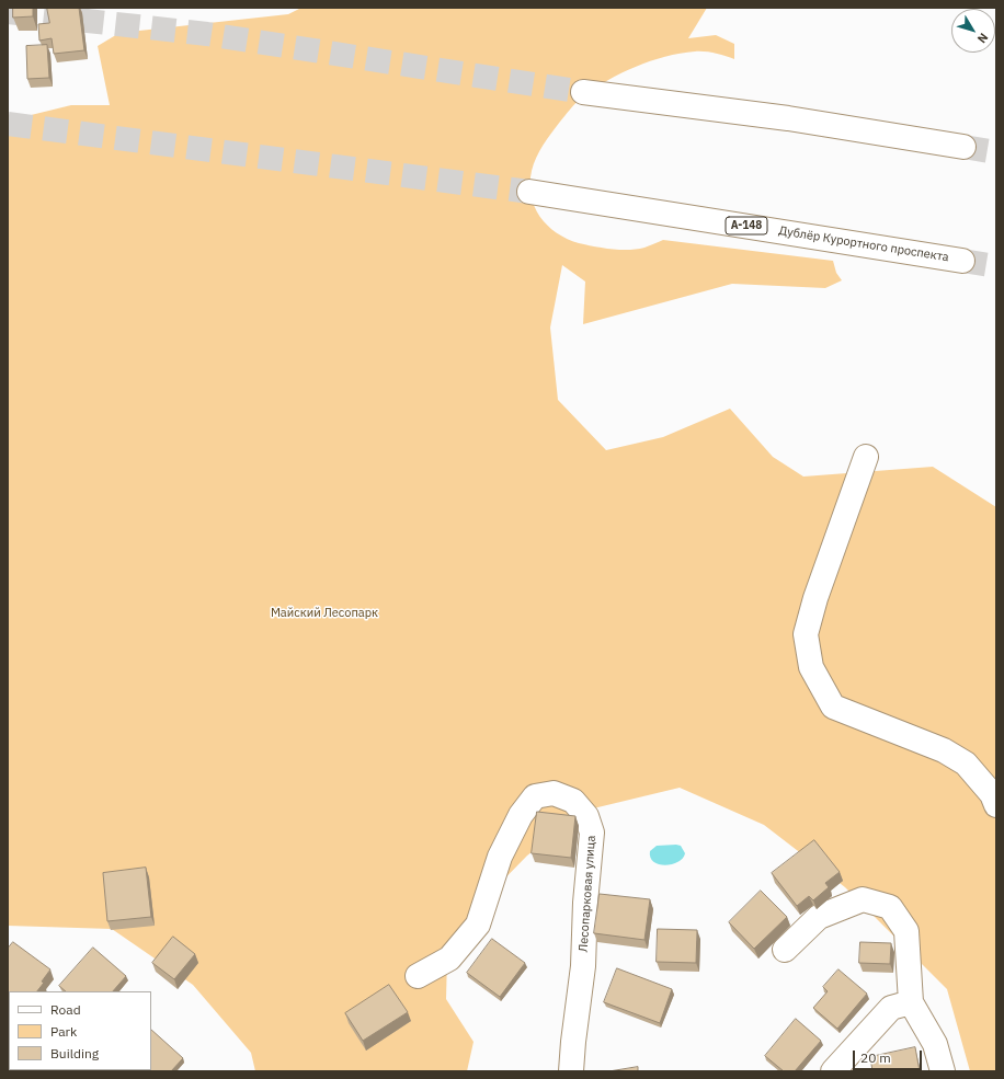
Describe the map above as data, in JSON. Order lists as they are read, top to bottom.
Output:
{
  "streets": {
    "main road": ["А-148", "Дублёр Курортного проспекта", "Лесопарковая улица"]
  },
  "parks": ["Майский Лесопарк"],
  "legend": ["Road", "Park", "Building"],
  "scale_bar": "20 m",
  "north": "bottom right"
}
